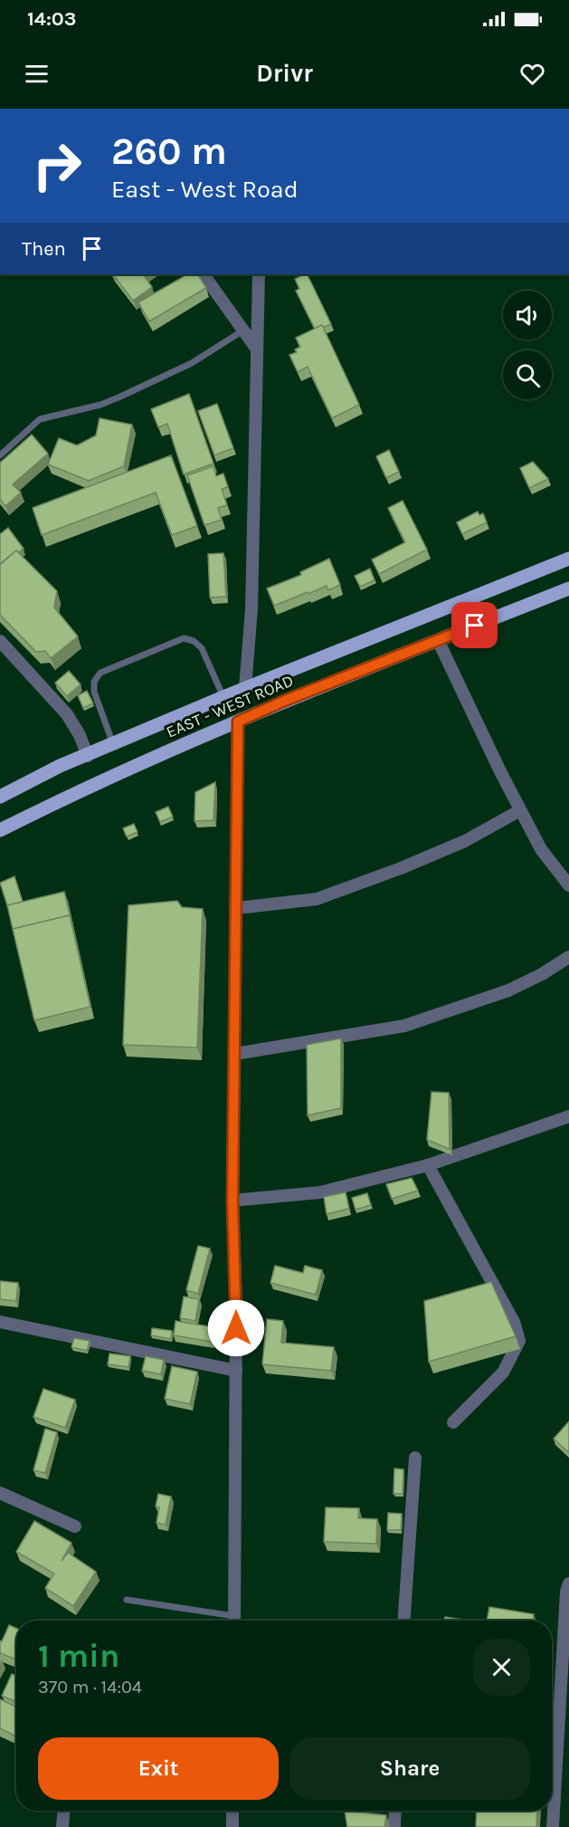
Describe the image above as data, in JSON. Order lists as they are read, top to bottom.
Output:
{
  "streets": {
    "main road": ["EAST - WEST ROAD"]
  },
  "page": {
    "status": "14:03",
    "header": "Drivr",
    "turn": ["260 m", "East - West Road"],
    "then": "Then",
    "heading": ["1 min", "370 m · 14:04"],
    "buttons": ["Exit", "Share"]
  }
}
